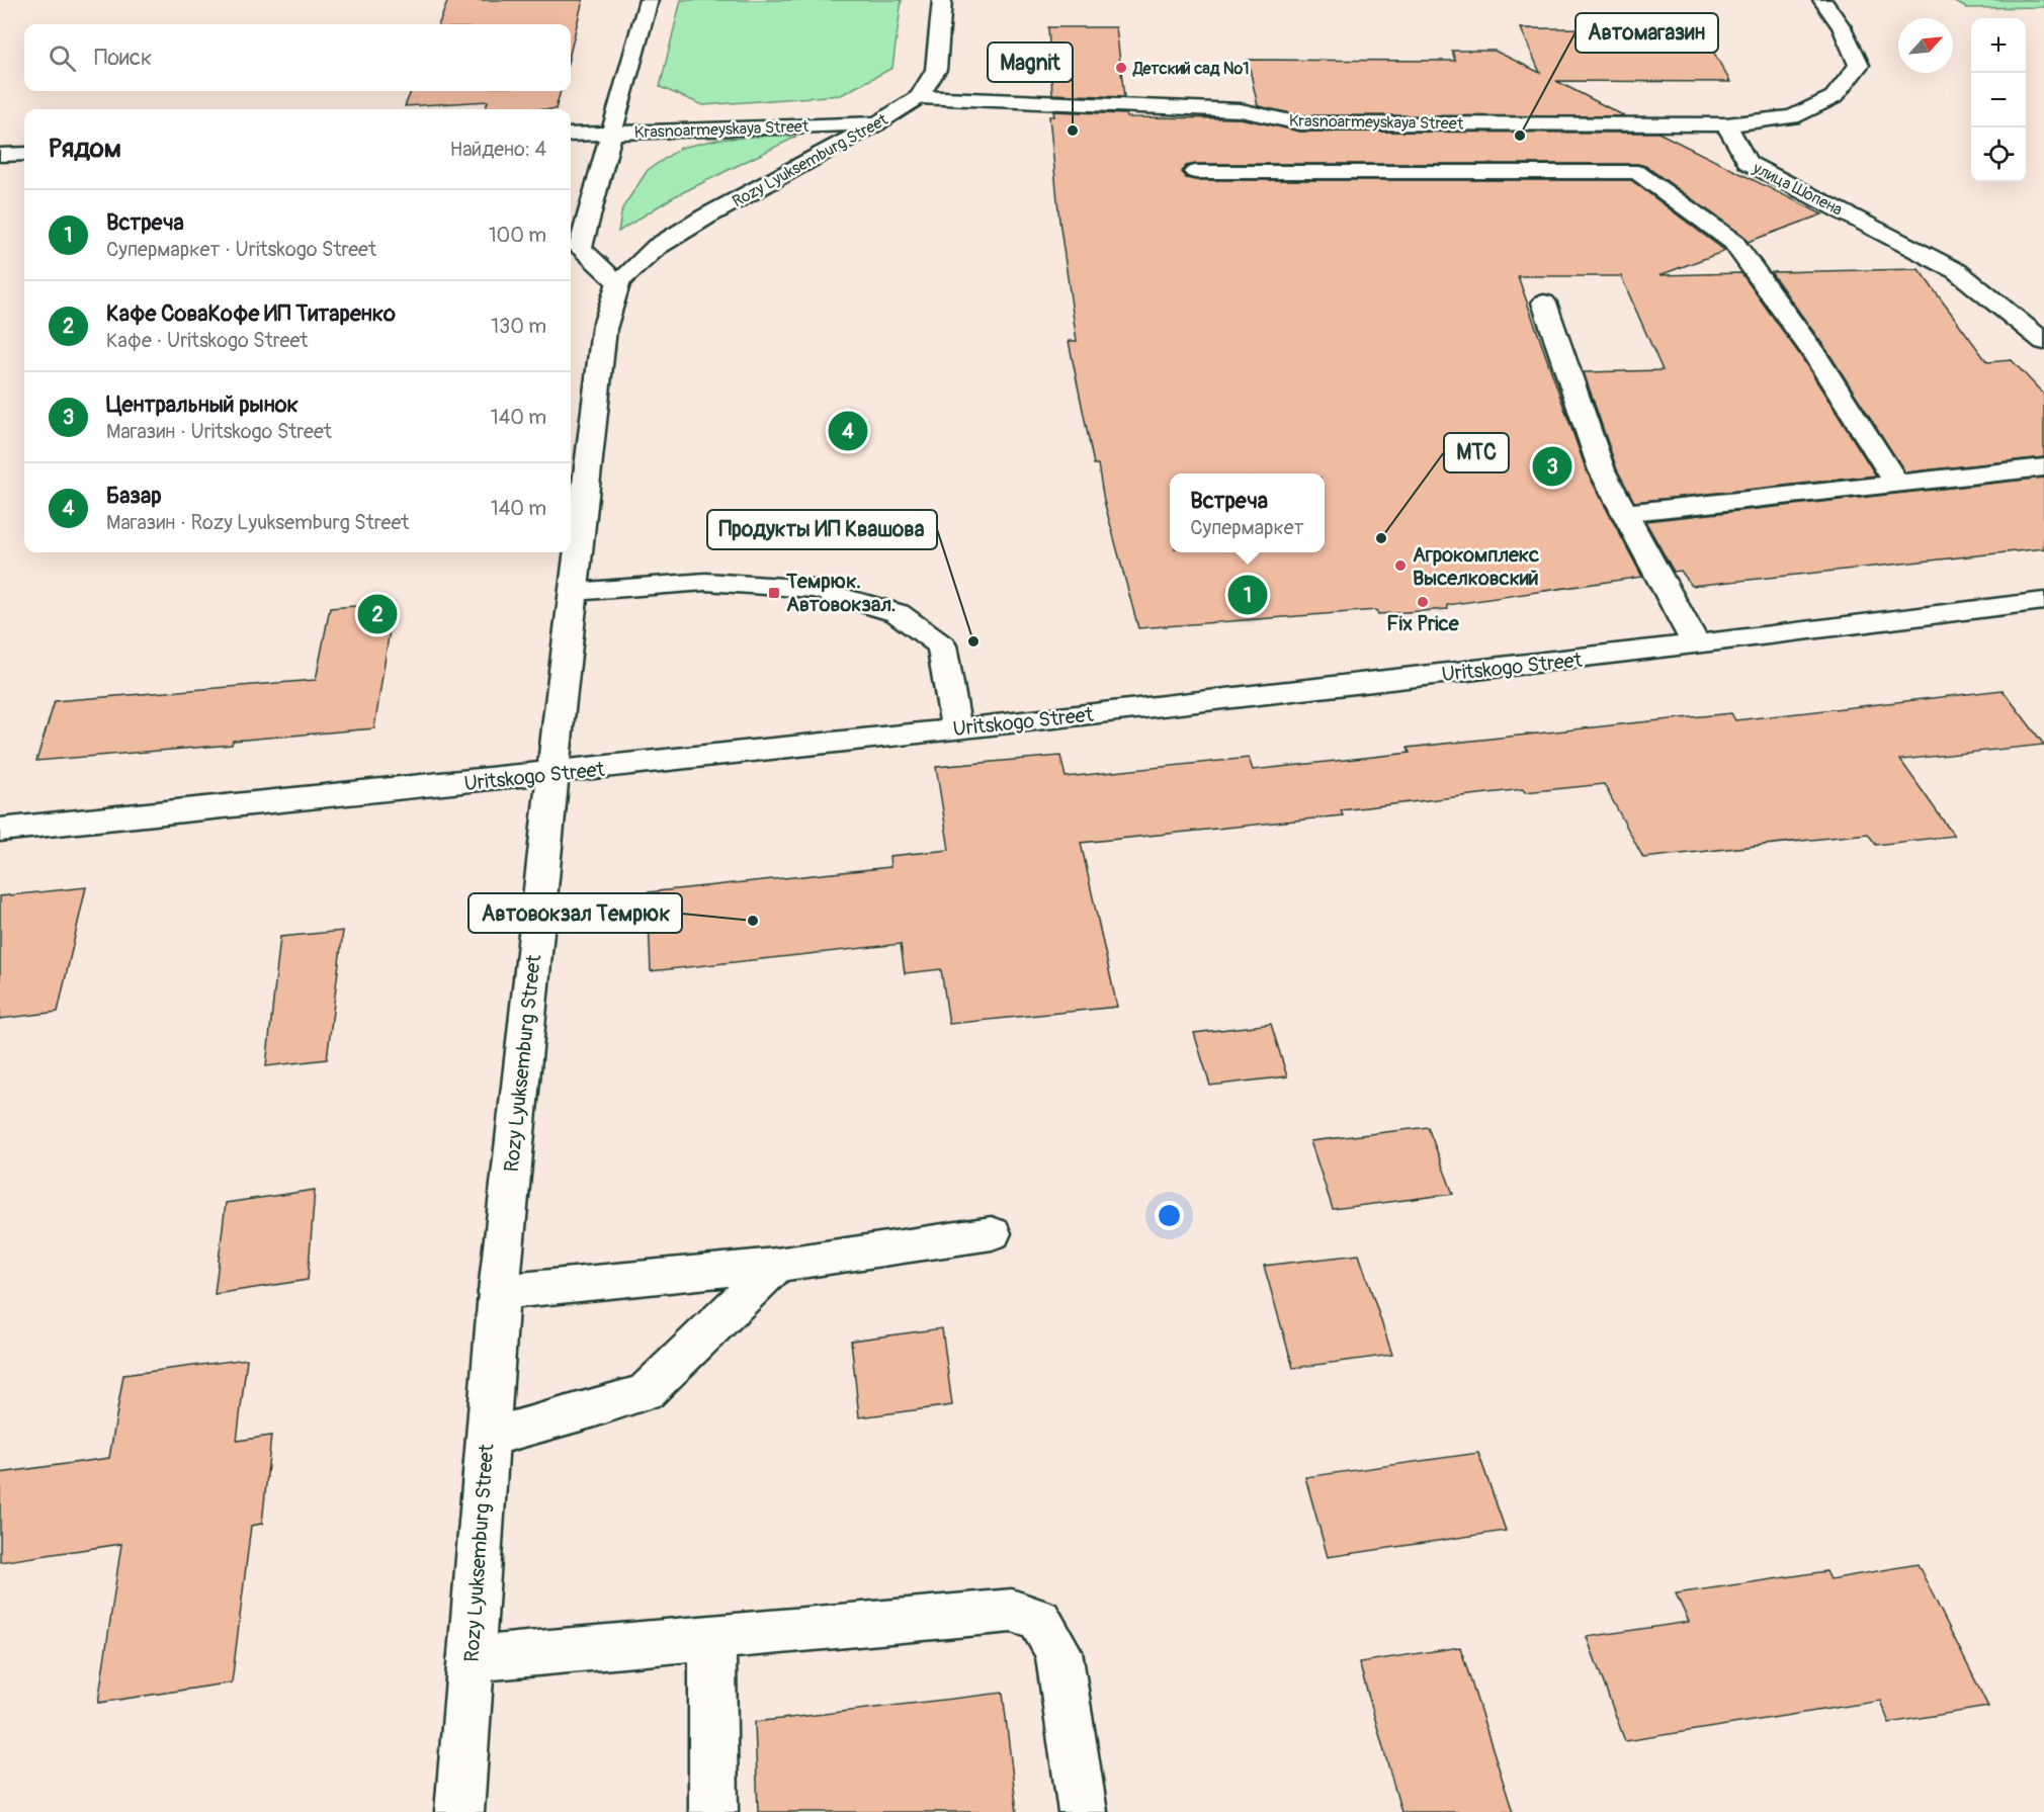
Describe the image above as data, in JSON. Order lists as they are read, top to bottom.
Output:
{
  "streets": {
    "street": [
      "Krasnoarmeyskaya Street",
      "Rozy Lyuksemburg Street",
      "улица Шопена",
      "Uritskogo Street"
    ]
  },
  "crossings": [
    ["Krasnoarmeyskaya Street", "Rozy Lyuksemburg Street"],
    ["Krasnoarmeyskaya Street", "улица Шопена"],
    ["Rozy Lyuksemburg Street", "Uritskogo Street"]
  ],
  "places": {
    "other": [
      "Детский сад №1",
      "Magnit",
      "Автомагазин",
      "МТС",
      "Агрокомплекс Выселковский",
      "Fix Price",
      "Продукты ИП Квашова",
      "Автовокзал Темрюк"
    ],
    "transit": ["Темрюк. Автовокзал."]
  },
  "north": "top right",
  "page": {
    "map_buttons": ["+", "−"],
    "search": "Поиск",
    "heading": ["Рядом", "Найдено: 4"],
    "list": [
      {
        "mark": "1",
        "name": "Встреча",
        "note": "Супермаркет · Uritskogo Street",
        "value": "100 m"
      },
      {
        "mark": "2",
        "name": "Кафе СоваКофе ИП Титаренко",
        "note": "Кафе · Uritskogo Street",
        "value": "130 m"
      },
      {
        "mark": "3",
        "name": "Центральный рынок",
        "note": "Магазин · Uritskogo Street",
        "value": "140 m"
      },
      {
        "mark": "4",
        "name": "Базар",
        "note": "Магазин · Rozy Lyuksemburg Street",
        "value": "140 m"
      }
    ],
    "pins": [
      "4",
      "3",
      "1",
      "2"
    ],
    "popup": ["Встреча", "Супермаркет"]
  }
}
